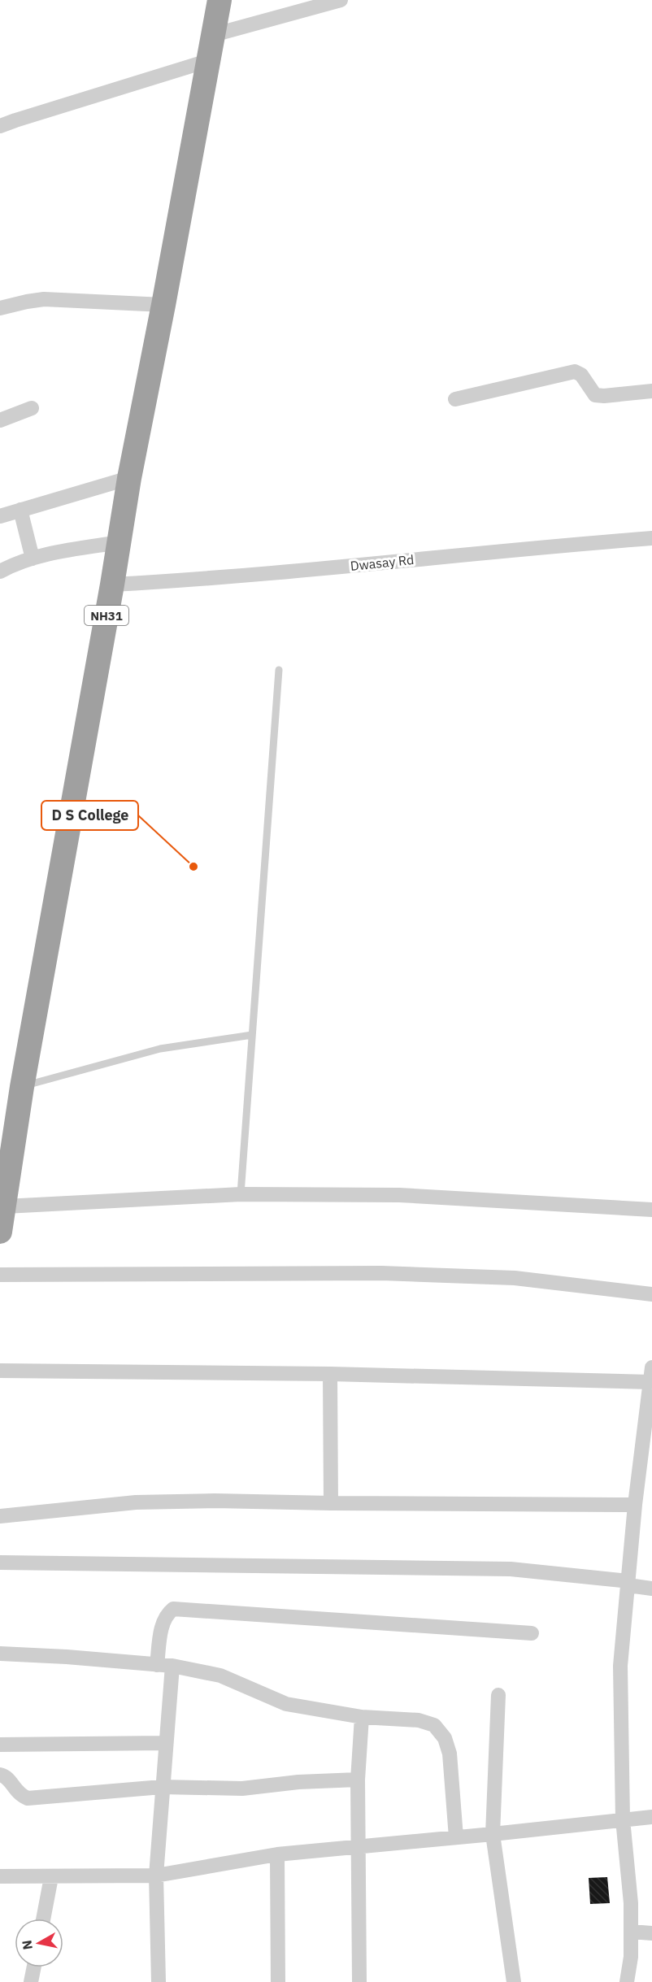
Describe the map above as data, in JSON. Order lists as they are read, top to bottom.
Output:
{
  "streets": {
    "highway": ["NH31"],
    "street": ["Dwasay Rd"]
  },
  "crossings": [
    ["Dwasay Rd", "NH31"]
  ],
  "places": ["D S College"],
  "north": "left"
}
